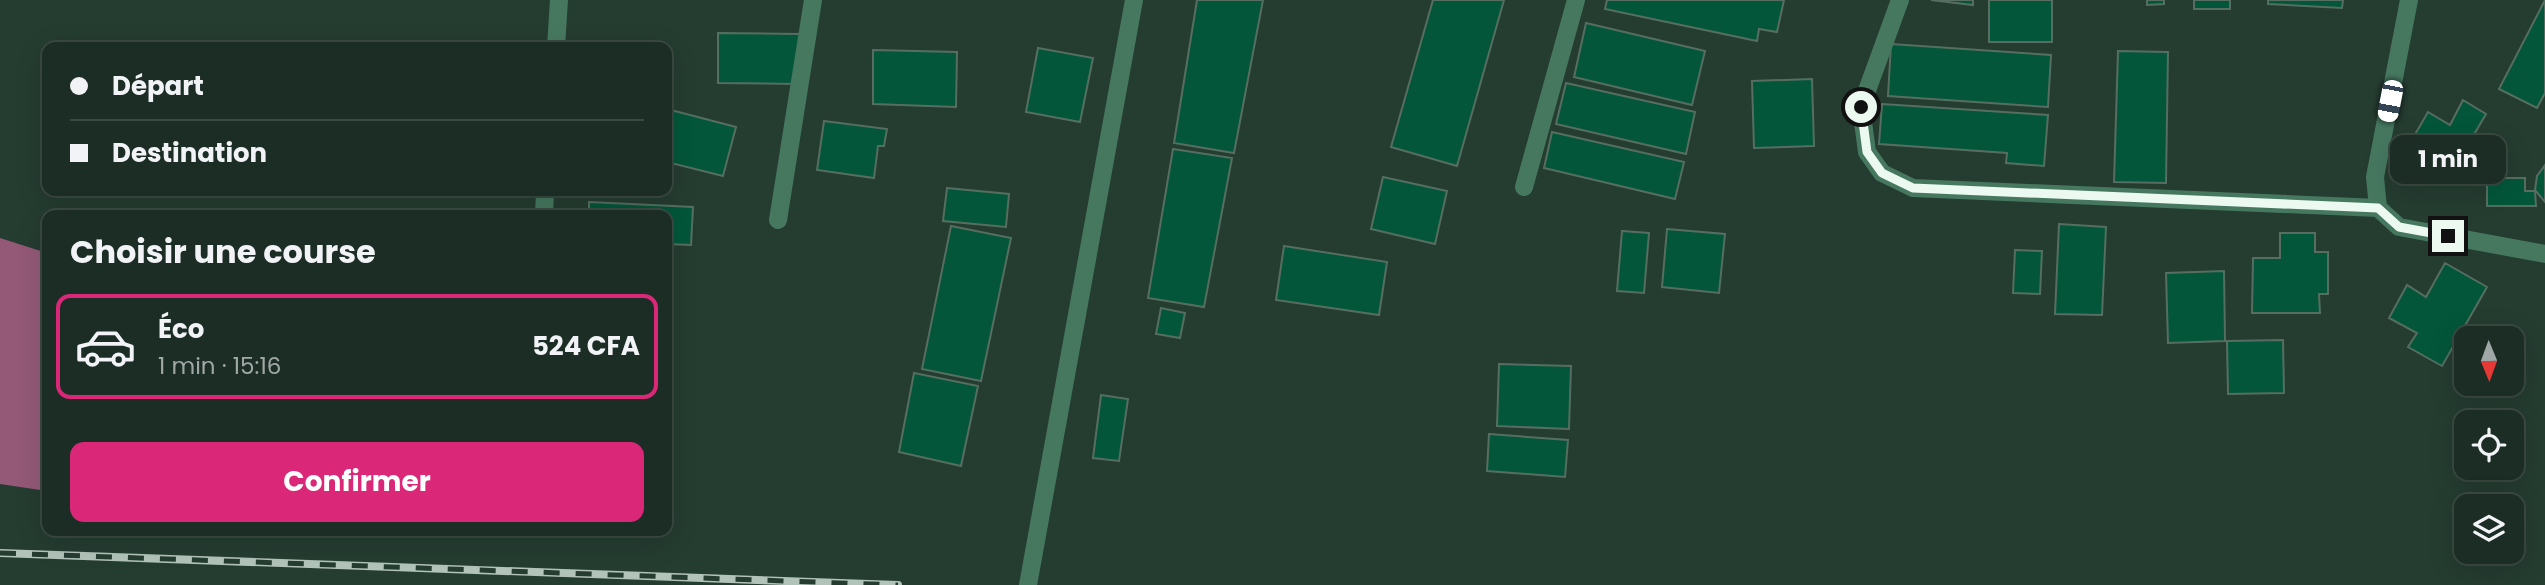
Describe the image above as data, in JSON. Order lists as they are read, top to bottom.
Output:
{
  "north": "bottom",
  "page": {
    "banner": ["Départ", "Destination"],
    "bubble": "1 min",
    "heading": "Choisir une course",
    "list": [
      {
        "name": "Éco",
        "note": "1 min · 15:16",
        "value": "524 CFA"
      }
    ],
    "buttons": "Confirmer"
  }
}
